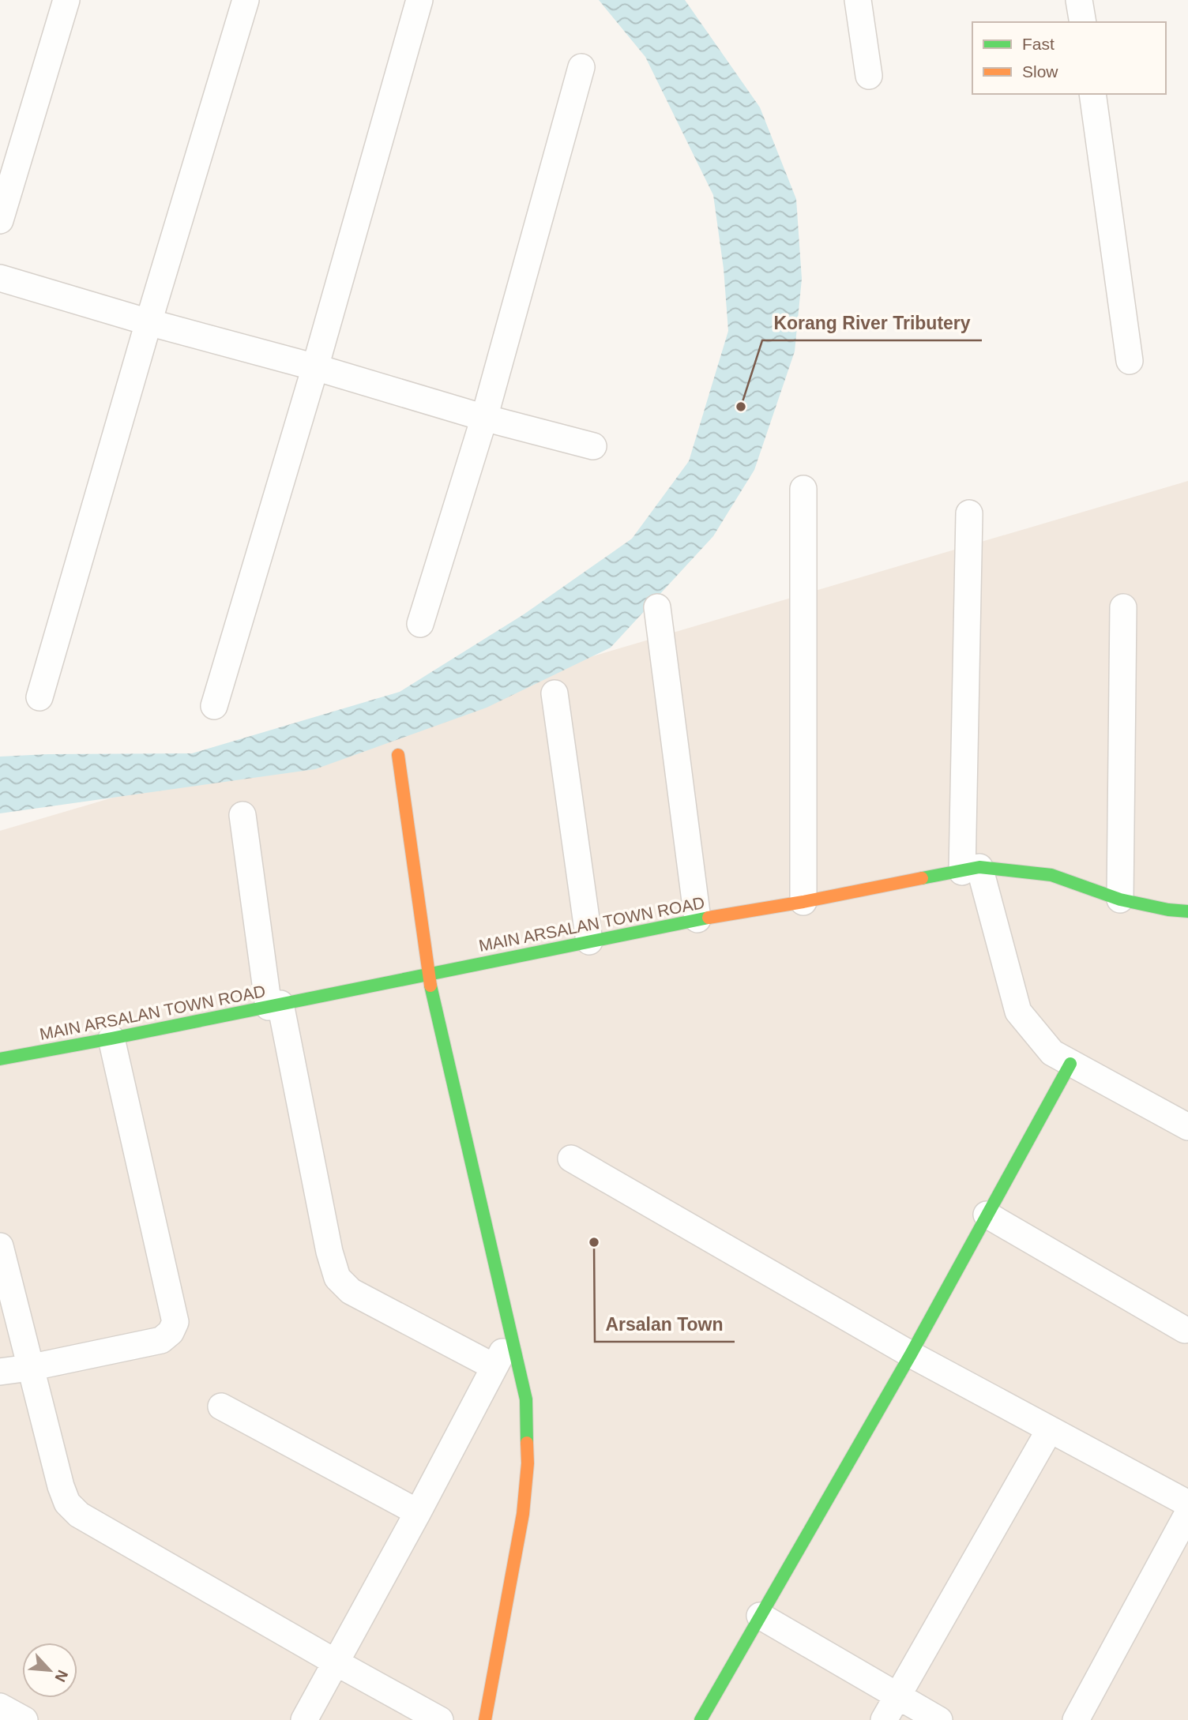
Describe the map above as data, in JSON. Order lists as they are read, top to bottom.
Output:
{
  "streets": {
    "street": ["MAIN ARSALAN TOWN ROAD"]
  },
  "places": ["Korang River Tributery", "Arsalan Town"],
  "legend": ["Fast", "Slow"],
  "north": "bottom right"
}
